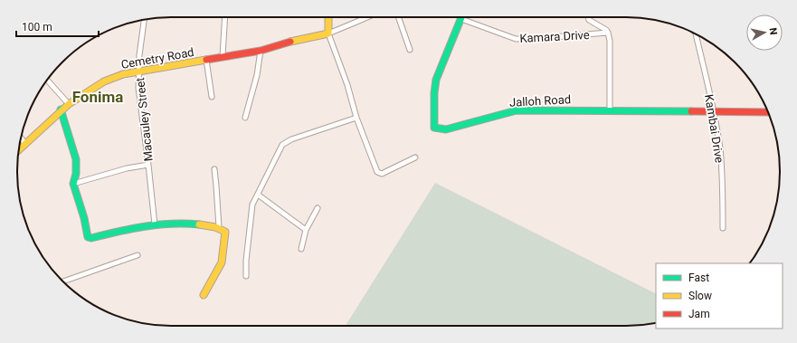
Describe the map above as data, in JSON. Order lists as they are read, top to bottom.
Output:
{
  "streets": {
    "street": [
      "Kamara Drive",
      "Cemetry Road",
      "Jalloh Road",
      "Macauley Street",
      "Kambai Drive"
    ]
  },
  "crossings": [
    ["Kamara Drive", "Jalloh Road"],
    ["Cemetry Road", "Macauley Street"],
    ["Jalloh Road", "Kambai Drive"]
  ],
  "districts": ["Fonima"],
  "legend": ["Fast", "Slow", "Jam"],
  "scale_bar": "100 m",
  "north": "right"
}
